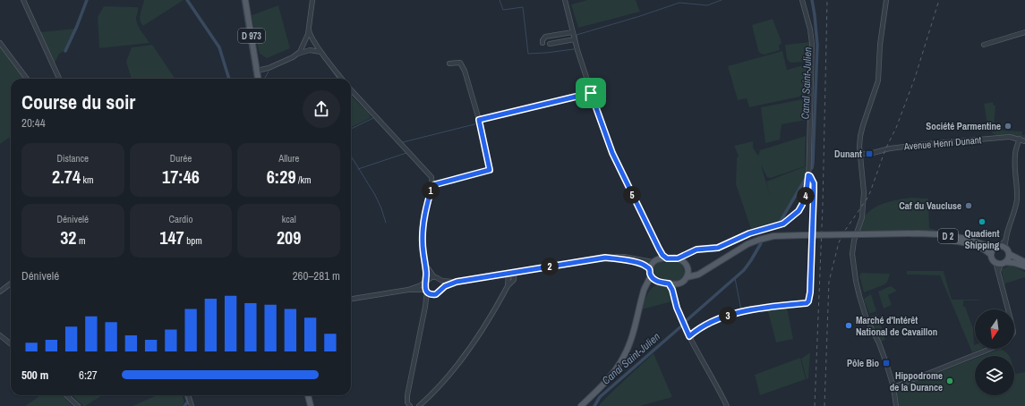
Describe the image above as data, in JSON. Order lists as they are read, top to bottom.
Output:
{
  "streets": {
    "main road": ["D 973", "D 2"],
    "street": ["Avenue Henri Dunant"]
  },
  "water": ["Canal Saint-Julien"],
  "places": {
    "other": [
      "Société Parmentine",
      "Caf du Vaucluse",
      "Quadient Shipping",
      "Marché d'Intérêt National de Cavaillon",
      "Hippodrome de la Durance"
    ],
    "transit": ["Dunant", "Pôle Bio"]
  },
  "north": "bottom",
  "page": {
    "heading": ["Course du soir", "20:44"],
    "stats": [
      ["Distance", "2.74 km"],
      ["Durée", "17:46"],
      ["Allure", "6:29 /km"],
      ["Dénivelé", "32 m"],
      ["Cardio", "147 bpm"],
      ["kcal", "209"]
    ],
    "pins": [
      "1",
      "5",
      "4",
      "2",
      "3"
    ],
    "chart": ["Dénivelé", "260–281 m"],
    "list": [
      {
        "name": "500 m",
        "note": "6:27"
      }
    ]
  }
}
